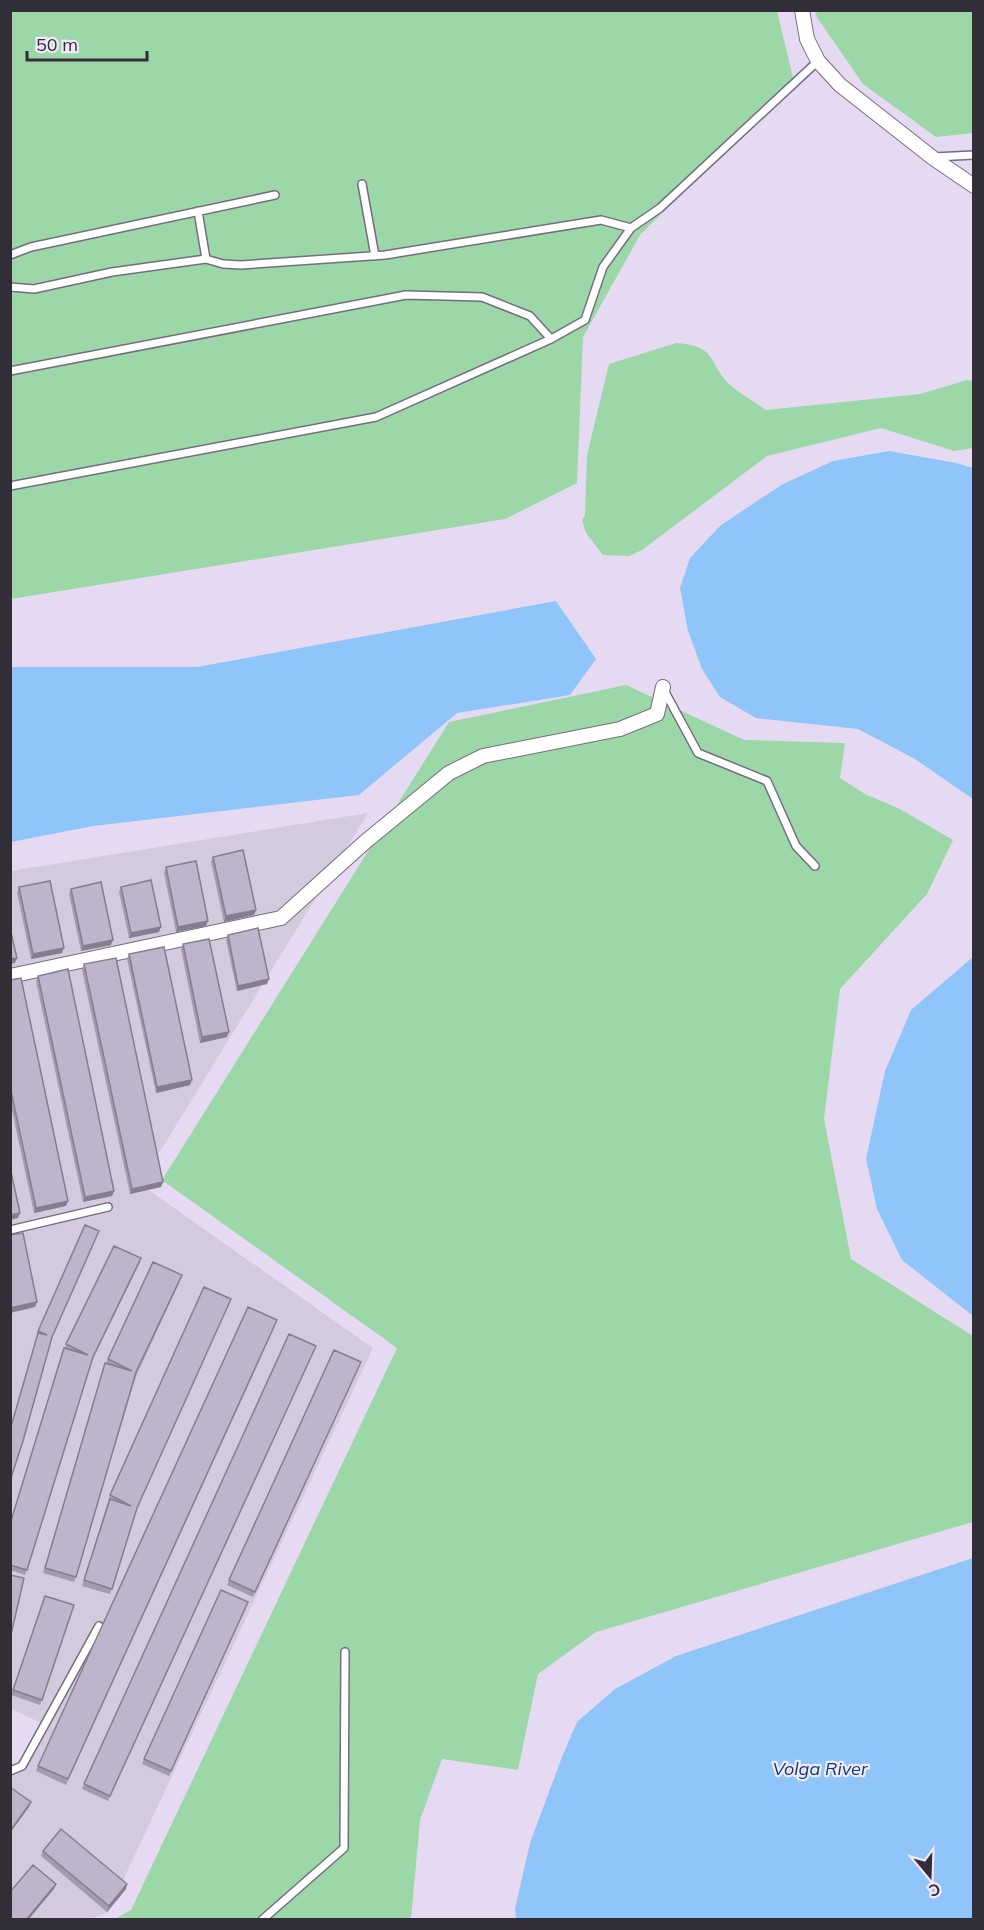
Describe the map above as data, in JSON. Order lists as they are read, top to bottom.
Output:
{
  "water": ["Volga River"],
  "scale_bar": "50 m",
  "north": "bottom"
}
